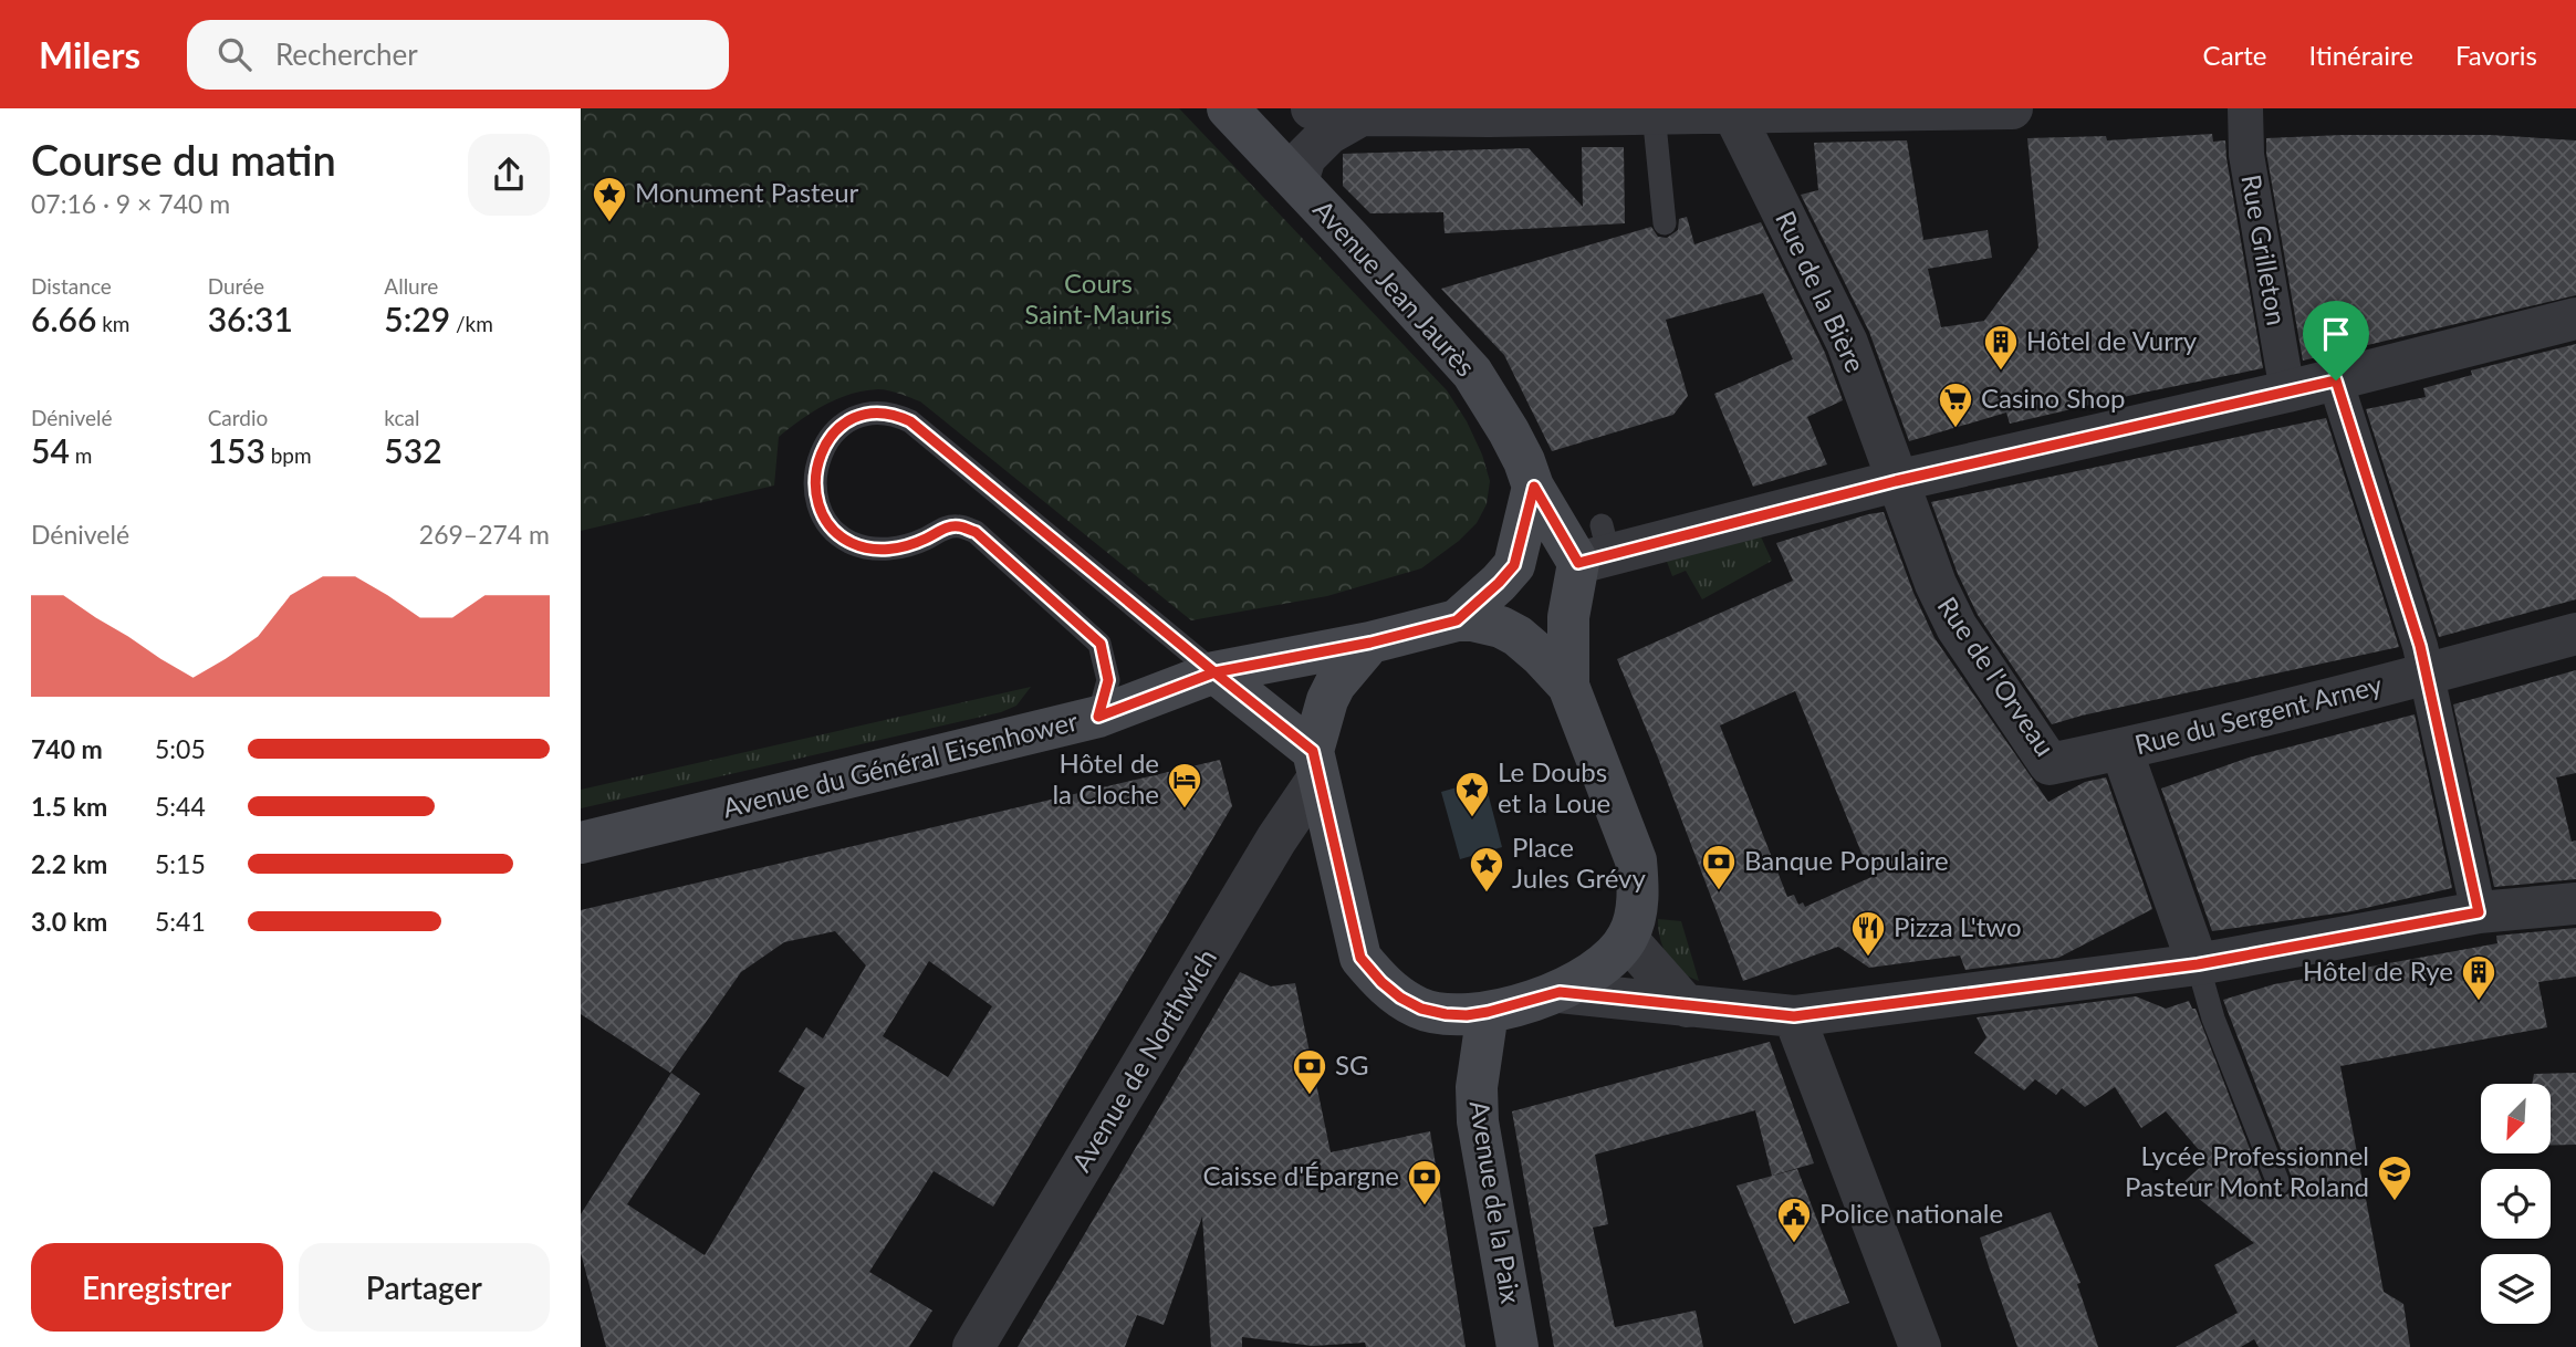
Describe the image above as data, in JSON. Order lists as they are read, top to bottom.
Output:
{
  "streets": {
    "main road": ["Avenue Jean Jaurès", "Avenue du Général Eisenhower", "Avenue de la Paix"],
    "street": [
      "Rue Grilleton",
      "Rue de la Bière",
      "Rue de l'Orveau",
      "Rue du Sergent Arney",
      "Avenue de Northwich"
    ]
  },
  "crossings": [
    ["Rue de la Bière", "Rue de l'Orveau"],
    ["Rue de l'Orveau", "Rue du Sergent Arney"]
  ],
  "parks": ["Cours Saint-Mauris"],
  "places": {
    "place": ["Monument Pasteur", "Le Doubs et la Loue", "Place Jules Grévy"],
    "building": ["Hôtel de Vurry", "Hôtel de Rye"],
    "supermarket": ["Casino Shop"],
    "hotel": ["Hôtel de la Cloche"],
    "bank": ["Banque Populaire", "SG", "Caisse d'Épargne"],
    "restaurant": ["Pizza L'two"],
    "school or university": ["Lycée Professionnel Pasteur Mont Roland"],
    "public building": ["Police nationale"]
  },
  "north": "bottom left",
  "page": {
    "header": "Milers",
    "search": "Rechercher",
    "nav": ["Carte", "Itinéraire", "Favoris"],
    "heading": ["Course du matin", "07:16 · 9 × 740 m"],
    "stats": [
      ["Distance", "6.66 km"],
      ["Durée", "36:31"],
      ["Allure", "5:29 /km"],
      ["Dénivelé", "54 m"],
      ["Cardio", "153 bpm"],
      ["kcal", "532"]
    ],
    "chart": ["Dénivelé", "269–274 m"],
    "list": [
      {
        "name": "740 m",
        "note": "5:05"
      },
      {
        "name": "1.5 km",
        "note": "5:44"
      },
      {
        "name": "2.2 km",
        "note": "5:15"
      },
      {
        "name": "3.0 km",
        "note": "5:41"
      }
    ],
    "buttons": ["Enregistrer", "Partager"]
  }
}
